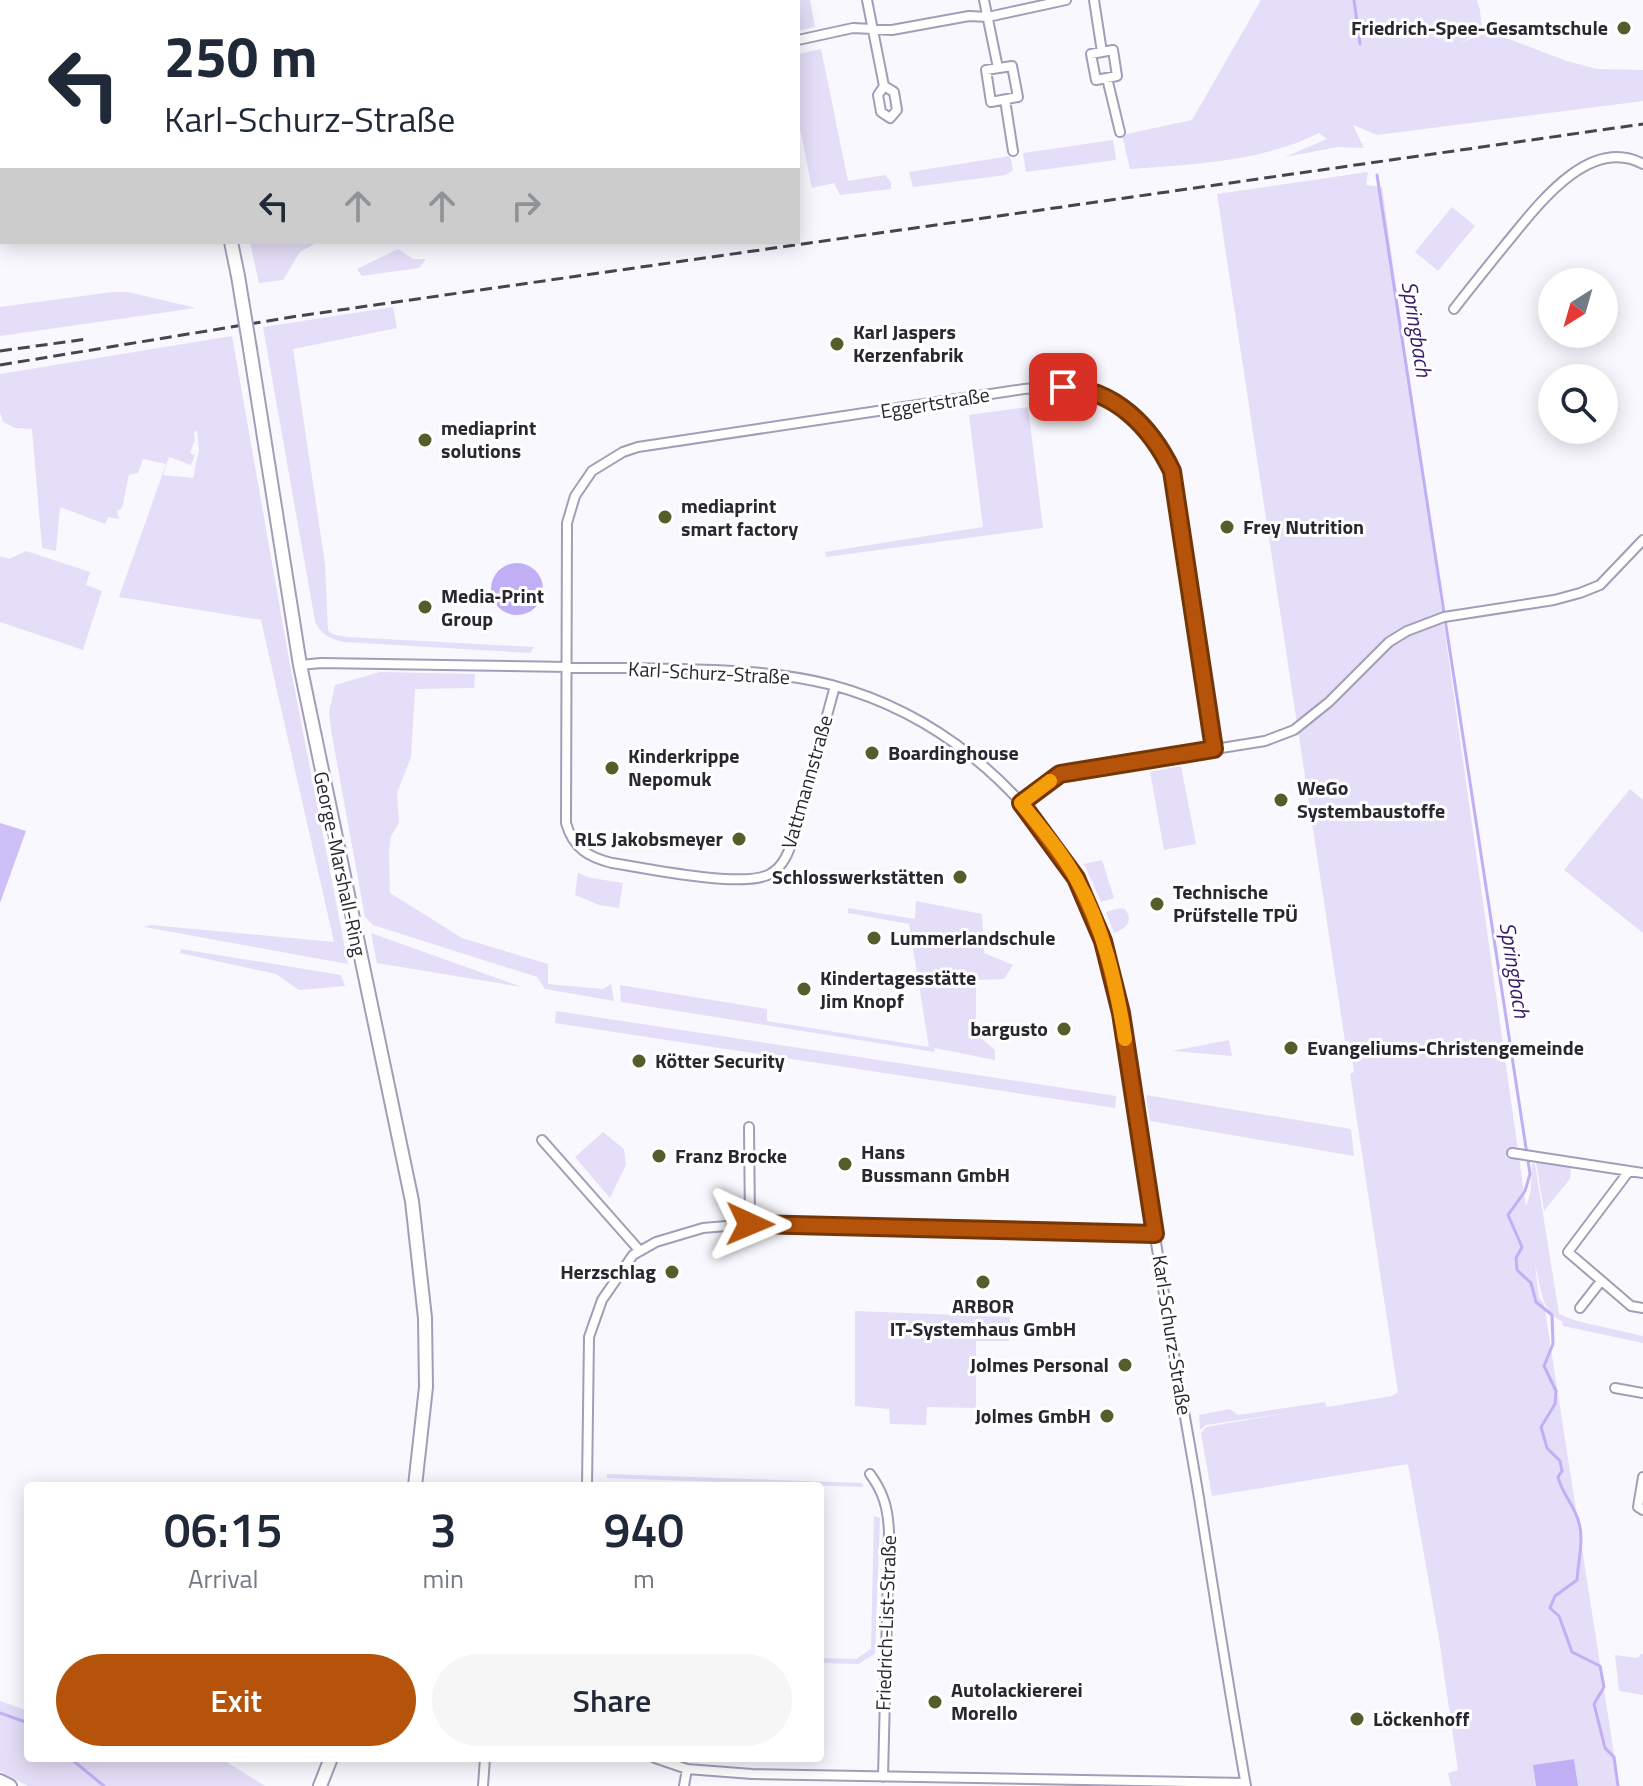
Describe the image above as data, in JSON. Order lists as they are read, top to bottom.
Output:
{
  "streets": {
    "main road": ["George-Marshall-Ring"],
    "street": [
      "Eggertstraße",
      "Karl-Schurz-Straße",
      "Vattmannstraße",
      "Friedrich-List-Straße"
    ]
  },
  "crossings": [
    ["Eggertstraße", "Karl-Schurz-Straße"],
    ["Eggertstraße", "Vattmannstraße"],
    ["Karl-Schurz-Straße", "Vattmannstraße"],
    ["Karl-Schurz-Straße", "George-Marshall-Ring"]
  ],
  "water": ["Springbach"],
  "places": [
    "Friedrich-Spee-Gesamtschule",
    "Karl Jaspers Kerzenfabrik",
    "mediaprint solutions",
    "mediaprint smart factory",
    "Frey Nutrition",
    "Media‑Print Group",
    "Boardinghouse",
    "Kinderkrippe Nepomuk",
    "WeGo Systembaustoffe",
    "RLS Jakobsmeyer",
    "Schlosswerkstätten",
    "Technische Prüfstelle TPÜ",
    "Lummerlandschule",
    "Kindertagesstätte Jim Knopf",
    "bargusto",
    "Evangeliums-Christengemeinde",
    "Kötter Security",
    "Franz Brocke",
    "Hans Bussmann GmbH",
    "Herzschlag",
    "ARBOR IT-Systemhaus GmbH",
    "Jolmes Personal",
    "Jolmes GmbH",
    "Autolackiererei Morello",
    "Löckenhoff"
  ],
  "north": "bottom left",
  "page": {
    "turn": ["250 m", "Karl-Schurz-Straße"],
    "eta": [
      "06:15",
      "Arrival",
      "3",
      "min",
      "940",
      "m"
    ],
    "buttons": ["Exit", "Share"]
  }
}
